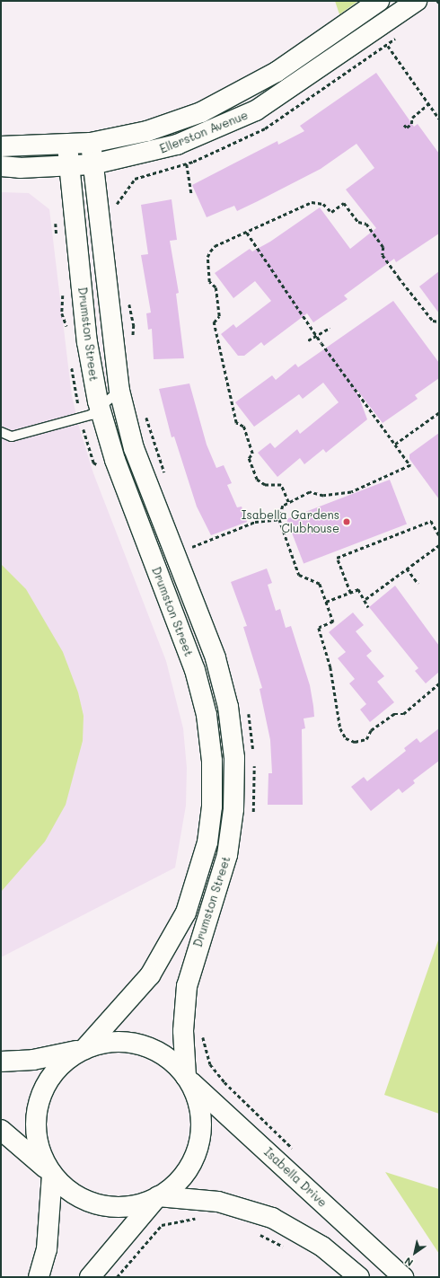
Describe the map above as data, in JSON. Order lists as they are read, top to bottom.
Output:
{
  "streets": {
    "street": ["Ellerston Avenue", "Drumston Street", "Isabella Drive"]
  },
  "crossings": [
    ["Ellerston Avenue", "Drumston Street"],
    ["Drumston Street", "Isabella Drive"]
  ],
  "places": ["Isabella Gardens Clubhouse"],
  "north": "bottom left"
}
